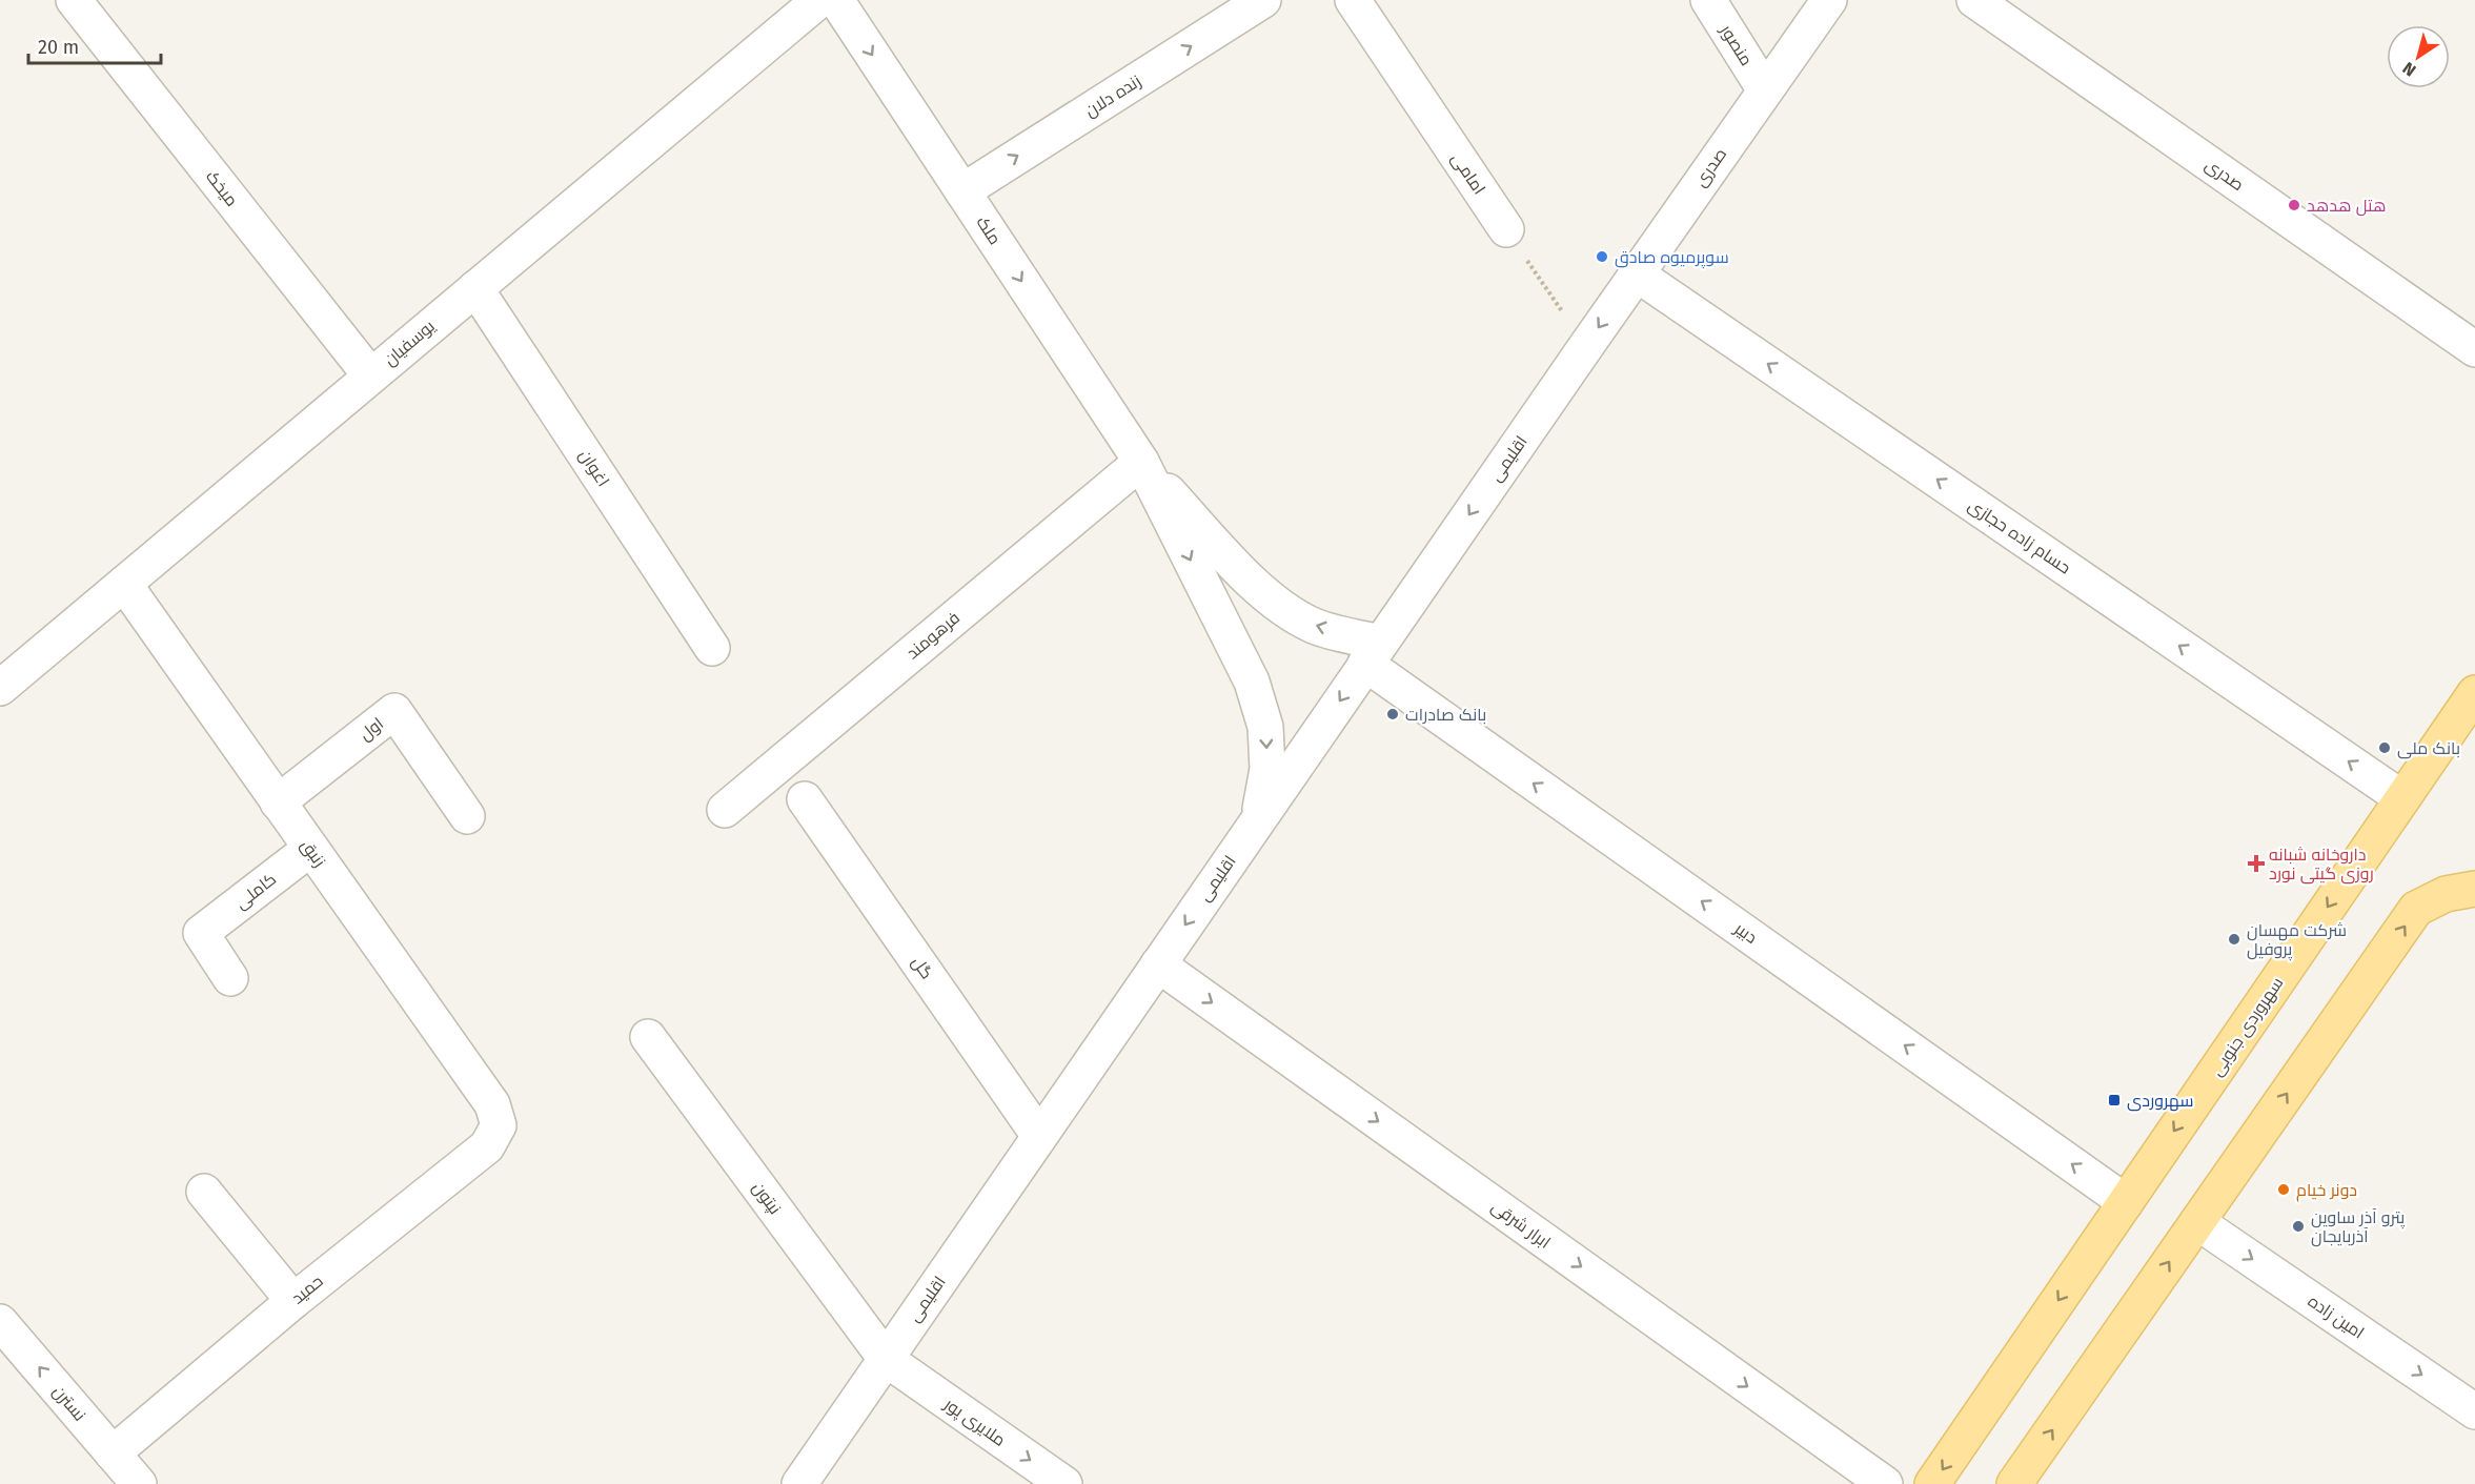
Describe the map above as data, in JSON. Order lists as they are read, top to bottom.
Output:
{
  "streets": {
    "main road": ["سهروردی جنوبی"],
    "street": [
      "منصور",
      "زنده دلان",
      "صدری",
      "امامی",
      "میخک",
      "ملک",
      "یوسفیان",
      "اقلیمی",
      "اغوان",
      "حسام زاده حجازی",
      "فرهومند",
      "اول",
      "زنبق",
      "کاملی",
      "دبیر",
      "گل",
      "نپتون",
      "ابرار شرقی",
      "حمید",
      "امین زاده",
      "نسترن",
      "ملایری پور"
    ]
  },
  "crossings": [
    ["منصور", "صدری"],
    ["زنده دلان", "ملک"],
    ["صدری", "اقلیمی"],
    ["صدری", "حسام زاده حجازی"],
    ["میخک", "یوسفیان"],
    ["ملک", "فرهومند"],
    ["یوسفیان", "اغوان"],
    ["یوسفیان", "زنبق"],
    ["اقلیمی", "حسام زاده حجازی"],
    ["اقلیمی", "دبیر"],
    ["اقلیمی", "گل"],
    ["اقلیمی", "نپتون"],
    ["اقلیمی", "ابرار شرقی"],
    ["اقلیمی", "ملایری پور"],
    ["حسام زاده حجازی", "سهروردی جنوبی"],
    ["اول", "زنبق"],
    ["زنبق", "کاملی"],
    ["زنبق", "حمید"],
    ["دبیر", "سهروردی جنوبی"],
    ["نپتون", "ملایری پور"],
    ["حمید", "نسترن"]
  ],
  "one_way": [
    "زنده دلان",
    "ملک",
    "اقلیمی",
    "حسام زاده حجازی",
    "دبیر",
    "ابرار شرقی",
    "امین زاده",
    "ملایری پور"
  ],
  "places": {
    "other": [
      "هتل هدهد",
      "سوپرمیوه صادق",
      "بانک صادرات",
      "بانک ملی",
      "شرکت مهسان پروفیل",
      "دونر خیام",
      "پترو آذر ساوین آذربایجان"
    ],
    "health": ["داروخانه شبانه روزی گیتی نورد"],
    "transit": ["سهروردی"]
  },
  "scale_bar": "20 m",
  "north": "bottom left"
}
